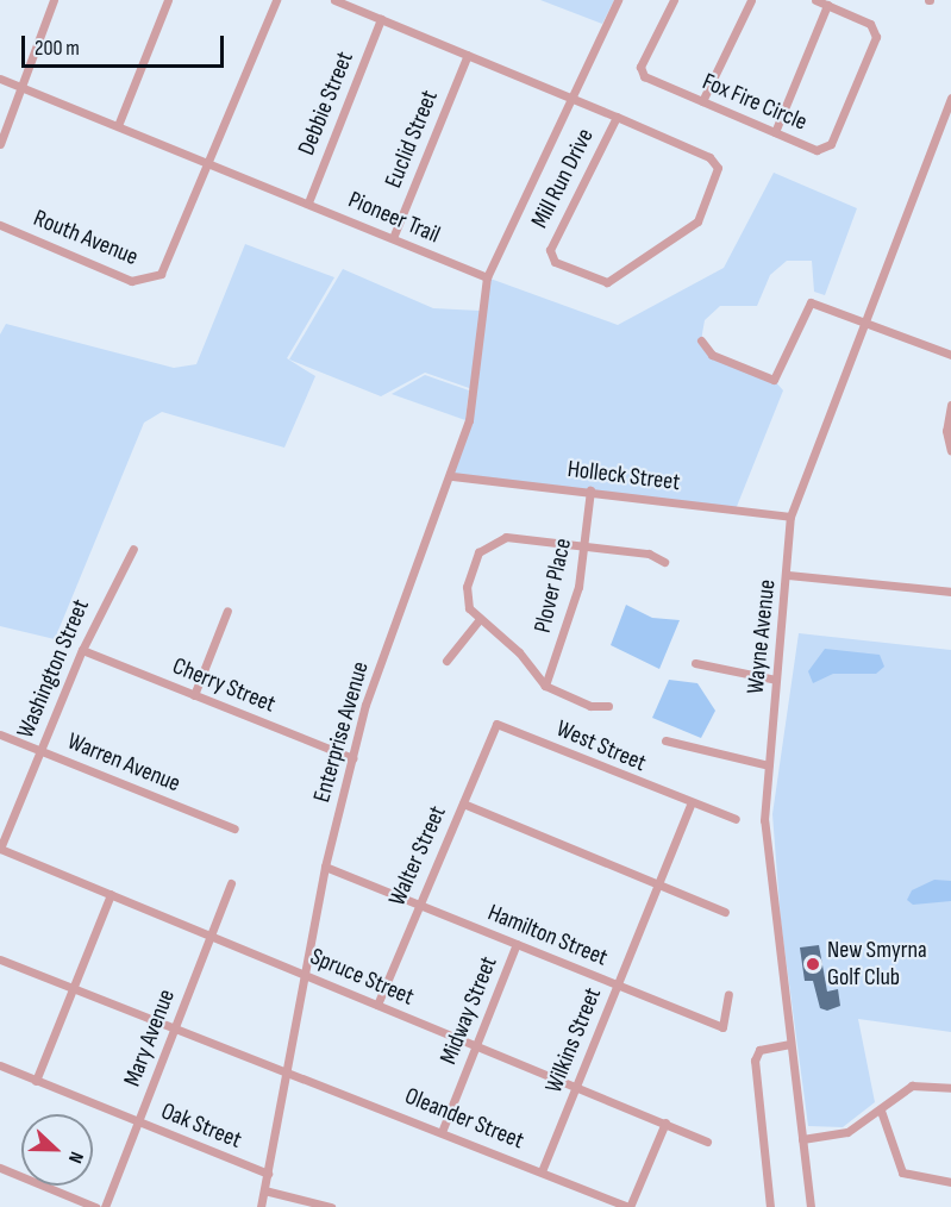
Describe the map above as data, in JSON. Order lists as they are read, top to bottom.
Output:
{
  "streets": {
    "street": [
      "Fox Fire Circle",
      "Debbie Street",
      "Euclid Street",
      "Mill Run Drive",
      "Pioneer Trail",
      "Routh Avenue",
      "Holleck Street",
      "Plover Place",
      "Wayne Avenue",
      "Washington Street",
      "Cherry Street",
      "Enterprise Avenue",
      "West Street",
      "Warren Avenue",
      "Walter Street",
      "Hamilton Street",
      "Spruce Street",
      "Midway Street",
      "Mary Avenue",
      "Wilkins Street",
      "Oleander Street",
      "Oak Street"
    ]
  },
  "crossings": [
    ["Debbie Street", "Mill Run Drive"],
    ["Debbie Street", "Pioneer Trail"],
    ["Euclid Street", "Mill Run Drive"],
    ["Euclid Street", "Pioneer Trail"],
    ["Pioneer Trail", "Routh Avenue"],
    ["Pioneer Trail", "Enterprise Avenue"],
    ["Holleck Street", "Plover Place"],
    ["Holleck Street", "Wayne Avenue"],
    ["Holleck Street", "Enterprise Avenue"],
    ["Washington Street", "Cherry Street"],
    ["Washington Street", "Warren Avenue"],
    ["Washington Street", "Spruce Street"],
    ["Cherry Street", "Enterprise Avenue"],
    ["Enterprise Avenue", "Hamilton Street"],
    ["Enterprise Avenue", "Spruce Street"],
    ["Enterprise Avenue", "Oleander Street"],
    ["Enterprise Avenue", "Oak Street"],
    ["West Street", "Walter Street"],
    ["West Street", "Wilkins Street"],
    ["Walter Street", "Hamilton Street"],
    ["Walter Street", "Spruce Street"],
    ["Hamilton Street", "Midway Street"],
    ["Hamilton Street", "Wilkins Street"],
    ["Spruce Street", "Midway Street"],
    ["Spruce Street", "Mary Avenue"],
    ["Spruce Street", "Wilkins Street"],
    ["Midway Street", "Oleander Street"],
    ["Mary Avenue", "Oleander Street"],
    ["Mary Avenue", "Oak Street"],
    ["Wilkins Street", "Oleander Street"]
  ],
  "places": ["New Smyrna Golf Club"],
  "scale_bar": "200 m",
  "north": "right"
}
